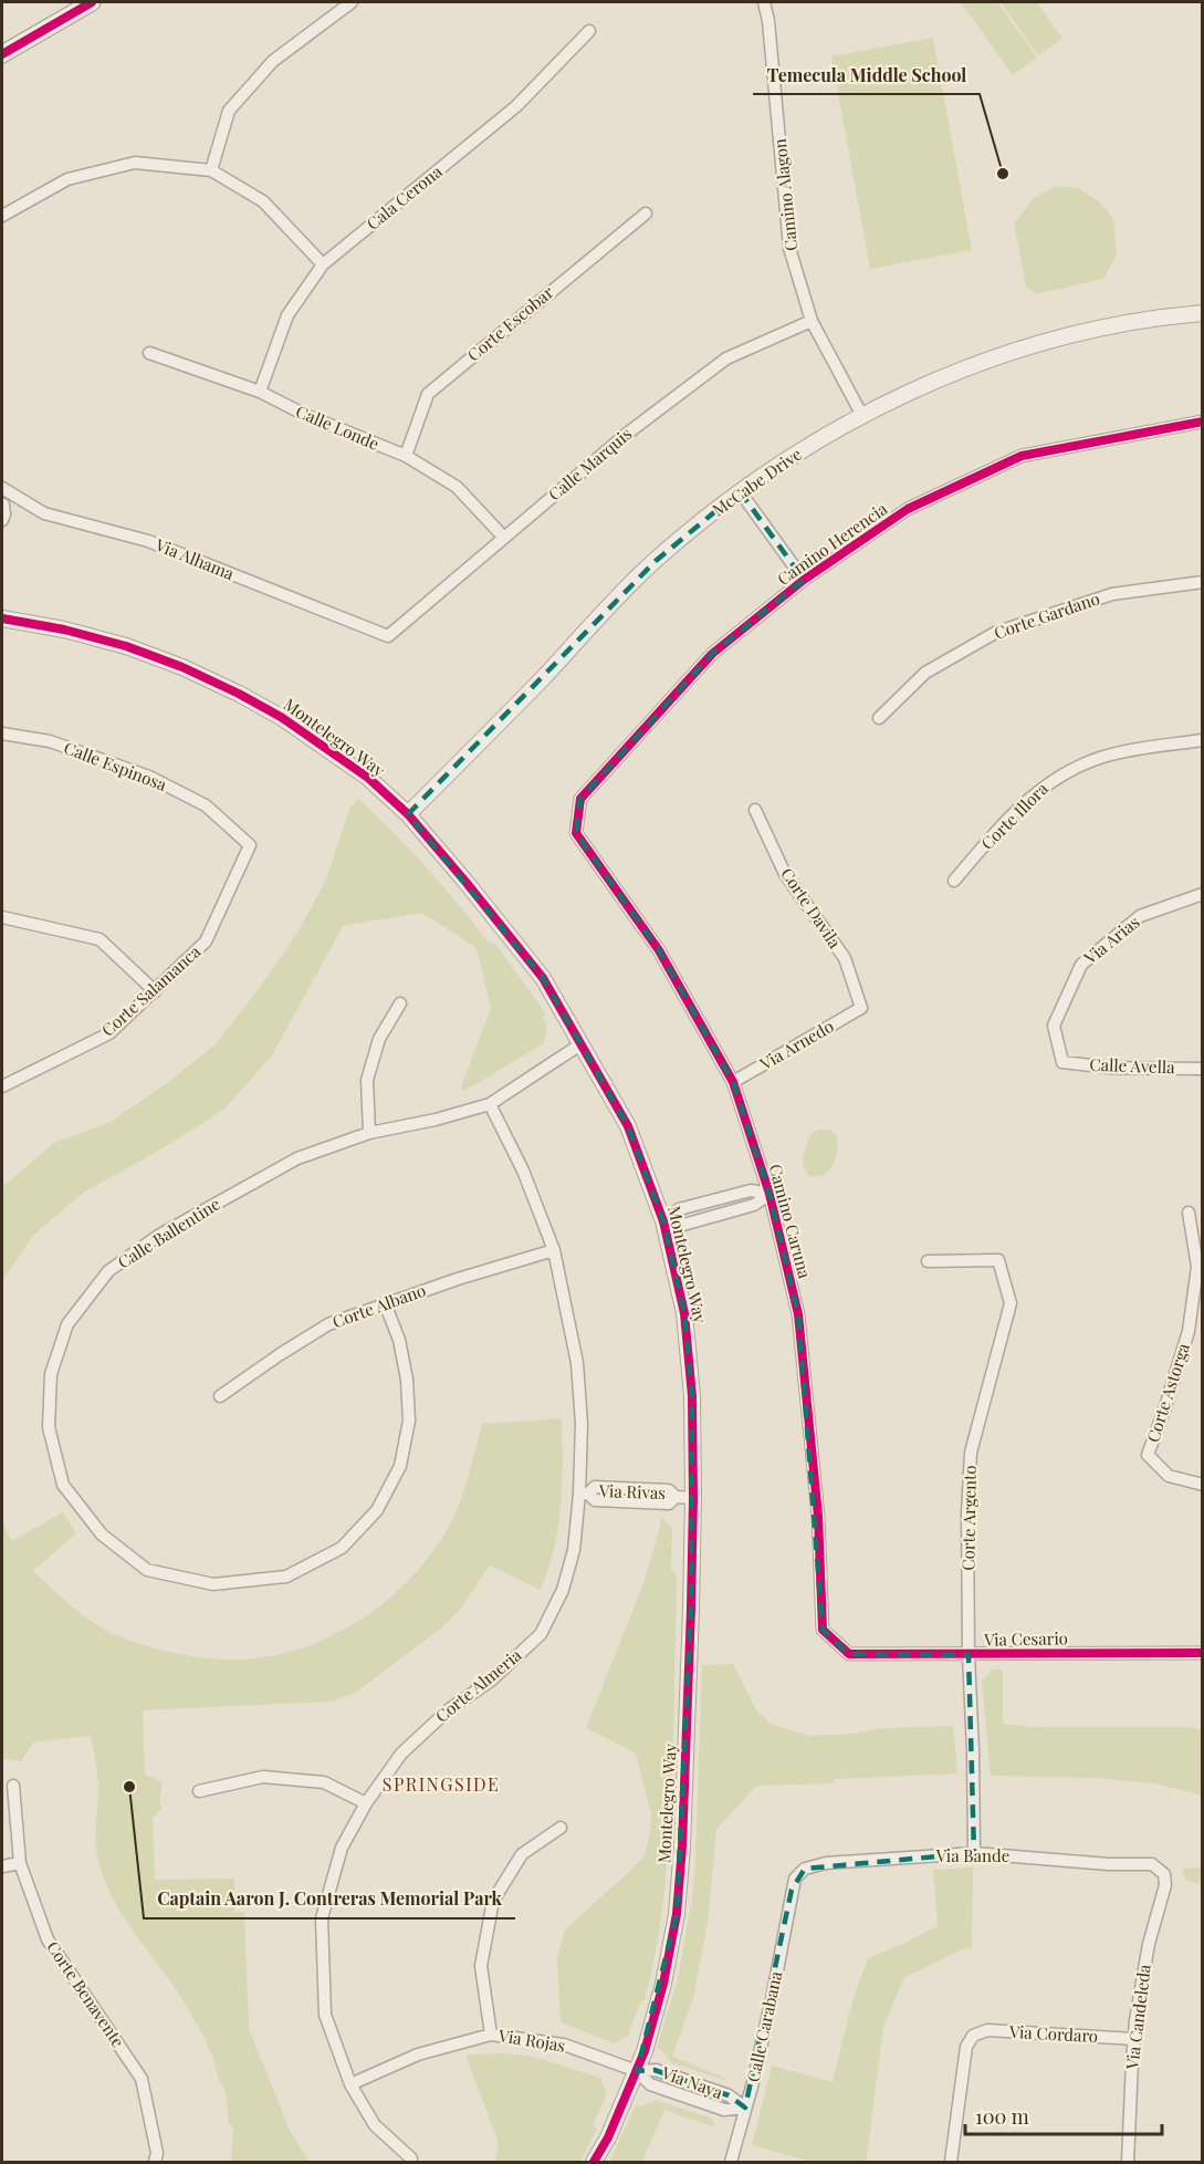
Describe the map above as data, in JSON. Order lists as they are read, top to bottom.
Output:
{
  "streets": {
    "street": [
      "Camino Alagon",
      "Cala Cerona",
      "Corte Escobar",
      "Calle Londe",
      "Calle Marquis",
      "McCabe Drive",
      "Camino Herencia",
      "Via Alhama",
      "Corte Gardano",
      "Montelegro Way",
      "Calle Espinosa",
      "Corte Illora",
      "Corte Davila",
      "Via Arias",
      "Corte Salamanca",
      "Via Arnedo",
      "Calle Avella",
      "Camino Caruna",
      "Calle Ballentine",
      "Corte Albano",
      "Corte Astorga",
      "Via Rivas",
      "Corte Argento",
      "Via Cesario",
      "Corte Almeria",
      "Via Bande",
      "Corte Benavente",
      "Via Candeleda",
      "Calle Carabana",
      "Via Cordaro",
      "Via Rojas",
      "Via Naya"
    ]
  },
  "crossings": [
    ["Camino Alagon", "Calle Marquis"],
    ["Camino Alagon", "McCabe Drive"],
    ["Cala Cerona", "Calle Londe"],
    ["Corte Escobar", "Calle Londe"],
    ["Calle Londe", "Calle Marquis"],
    ["Calle Marquis", "Via Alhama"],
    ["McCabe Drive", "Montelegro Way"],
    ["Camino Herencia", "Camino Caruna"],
    ["Montelegro Way", "Calle Ballentine"],
    ["Montelegro Way", "Via Rivas"],
    ["Montelegro Way", "Via Rojas"],
    ["Montelegro Way", "Via Naya"],
    ["Calle Espinosa", "Corte Salamanca"],
    ["Corte Davila", "Via Arnedo"],
    ["Via Arias", "Calle Avella"],
    ["Via Arnedo", "Camino Caruna"],
    ["Camino Caruna", "Via Cesario"],
    ["Calle Ballentine", "Corte Albano"],
    ["Calle Ballentine", "Corte Almeria"],
    ["Corte Albano", "Corte Almeria"],
    ["Via Rivas", "Corte Almeria"],
    ["Corte Argento", "Via Cesario"],
    ["Corte Argento", "Via Bande"],
    ["Corte Almeria", "Via Rojas"],
    ["Via Bande", "Via Candeleda"],
    ["Via Bande", "Calle Carabana"],
    ["Via Candeleda", "Via Cordaro"],
    ["Calle Carabana", "Via Naya"],
    ["Via Rojas", "Via Naya"]
  ],
  "districts": ["SPRINGSIDE"],
  "places": ["Temecula Middle School", "Captain Aaron J. Contreras Memorial Park"],
  "scale_bar": "100 m"
}
